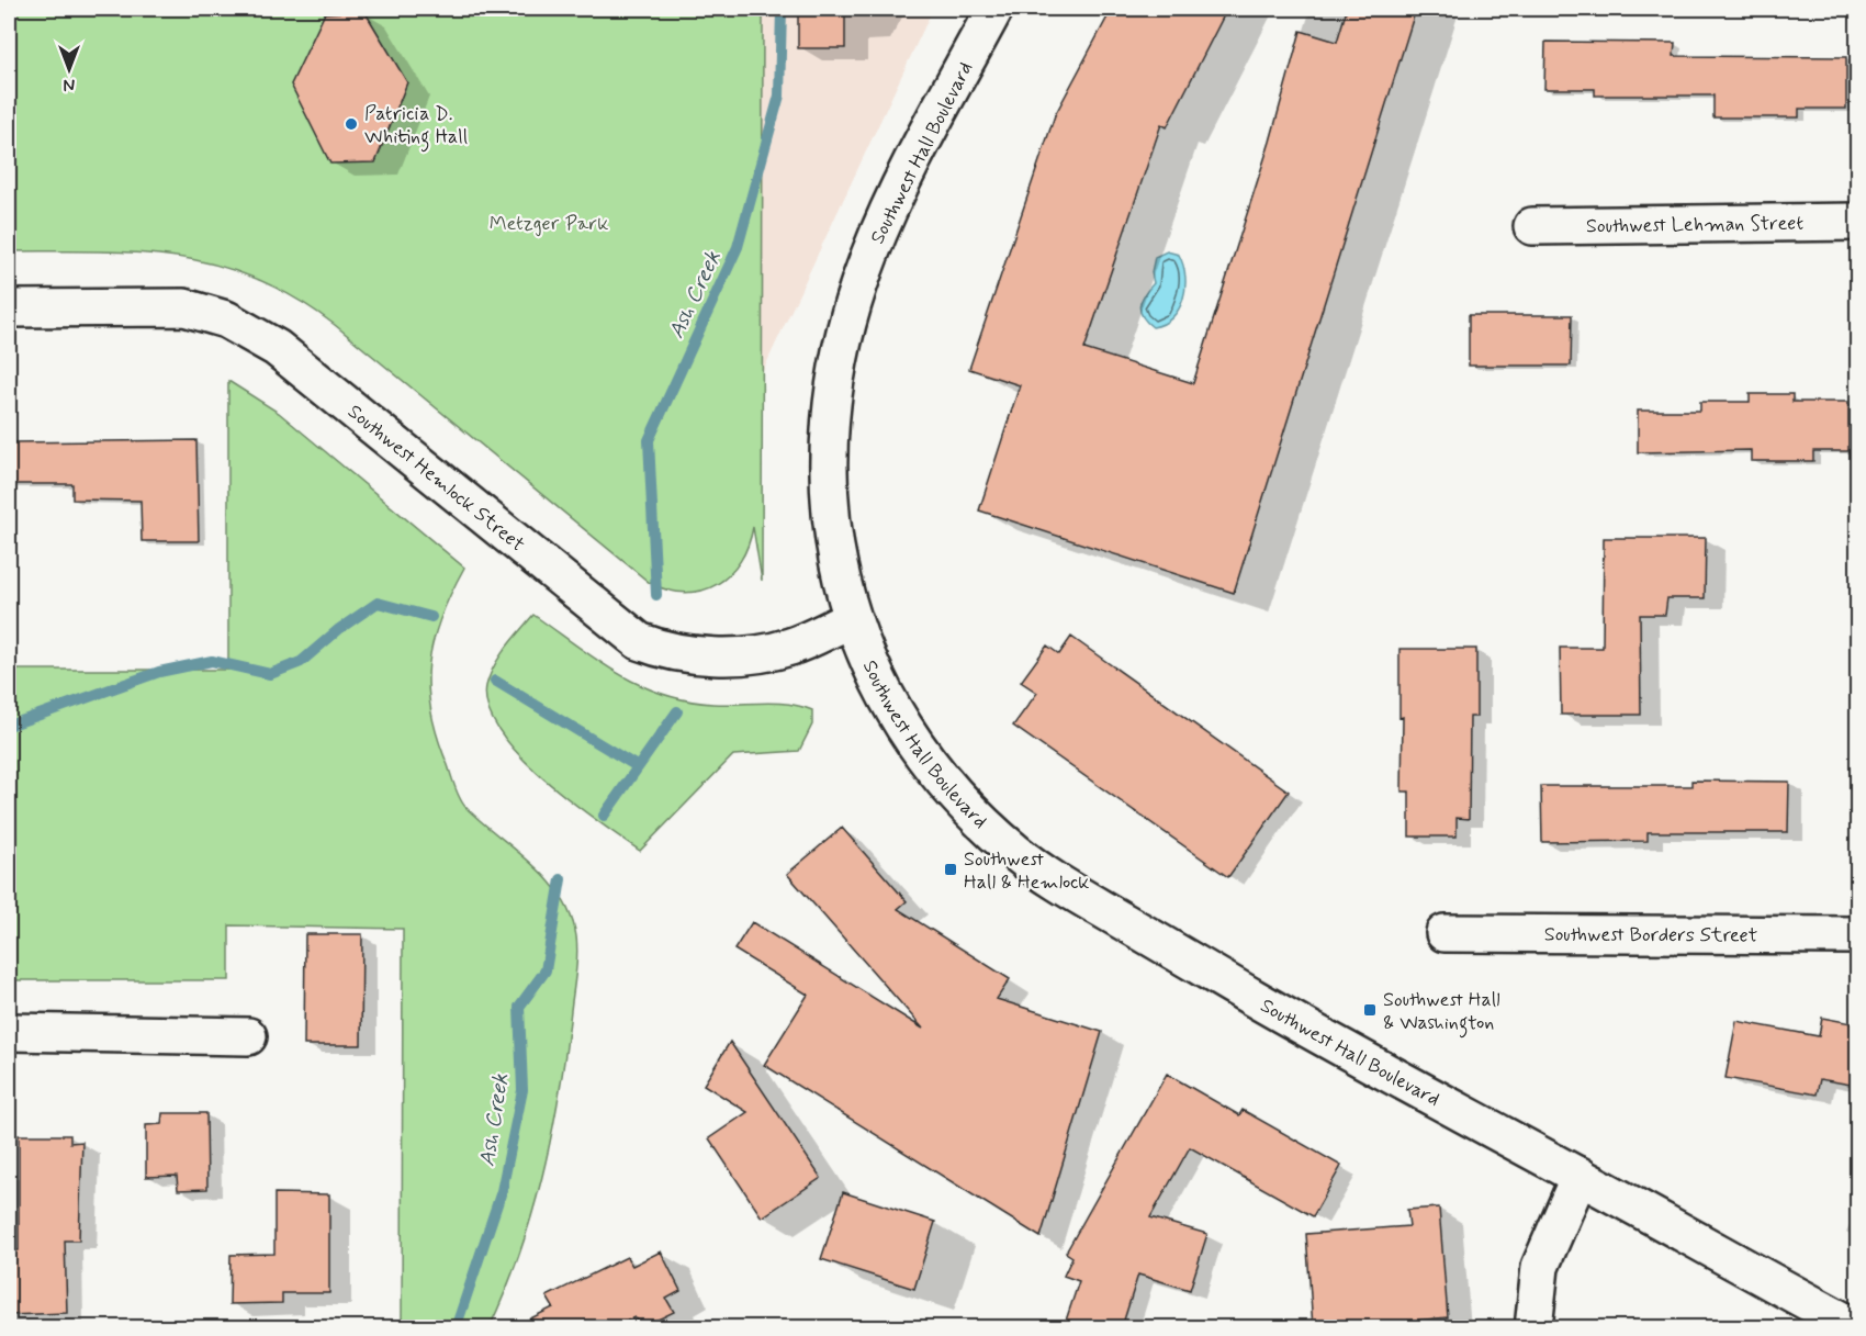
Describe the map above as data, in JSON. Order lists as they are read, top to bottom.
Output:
{
  "streets": {
    "street": [
      "Southwest Hall Boulevard",
      "Southwest Lehman Street",
      "Southwest Hemlock Street",
      "Southwest Borders Street"
    ]
  },
  "crossings": [
    ["Southwest Hall Boulevard", "Southwest Hemlock Street"]
  ],
  "water": ["Ash Creek"],
  "parks": ["Metzger Park"],
  "places": {
    "other": ["Patricia D. Whiting Hall"],
    "transit": ["Southwest Hall & Hemlock", "Southwest Hall & Washington"]
  },
  "north": "bottom"
}
